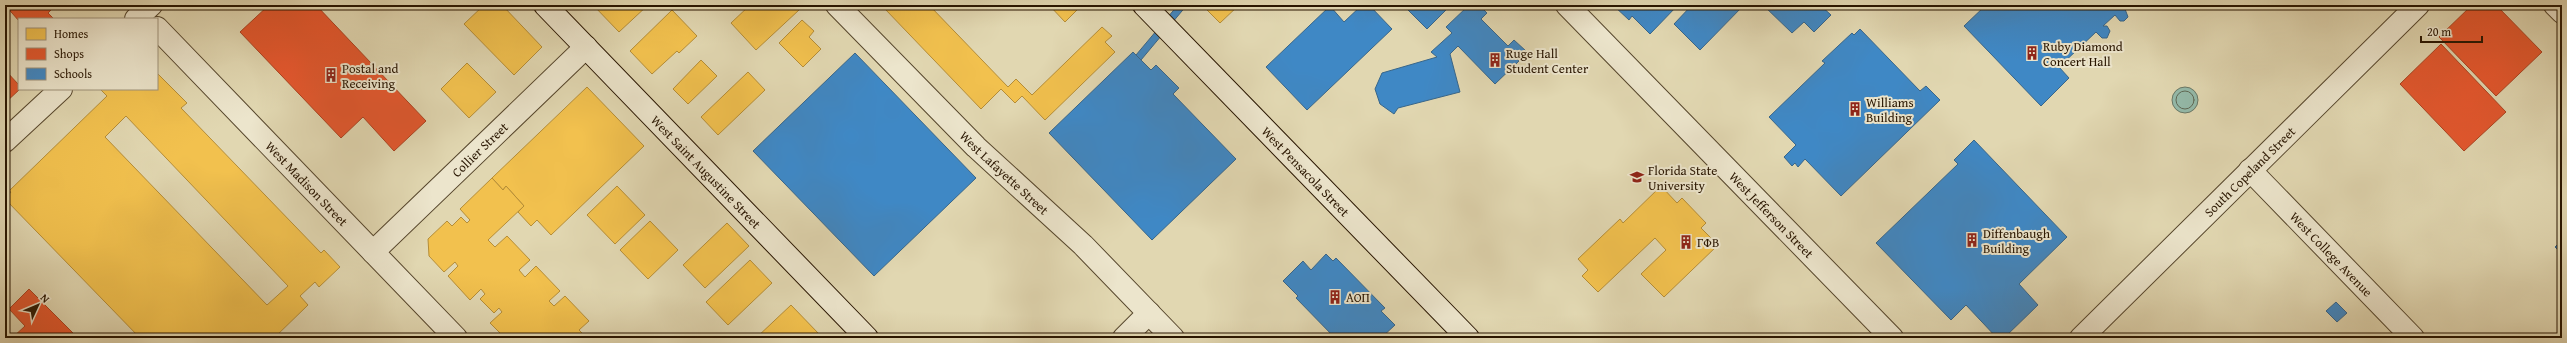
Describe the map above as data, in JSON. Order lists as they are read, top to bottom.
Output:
{
  "streets": {
    "street": [
      "Collier Street",
      "West Pensacola Street",
      "South Copeland Street",
      "West Saint Augustine Street",
      "West Lafayette Street",
      "West Madison Street",
      "West Jefferson Street",
      "West College Avenue"
    ]
  },
  "crossings": [
    ["Collier Street", "West Saint Augustine Street"],
    ["Collier Street", "West Madison Street"],
    ["South Copeland Street", "West College Avenue"]
  ],
  "places": {
    "building": [
      "Ruby Diamond Concert Hall",
      "Ruge Hall Student Center",
      "Postal and Receiving",
      "Williams Building",
      "Diffenbaugh Building",
      "ΓΦΒ",
      "ΑΟΠ"
    ],
    "school or university": ["Florida State University"]
  },
  "legend": ["Homes", "Shops", "Schools"],
  "scale_bar": "20 m",
  "north": "top right"
}
